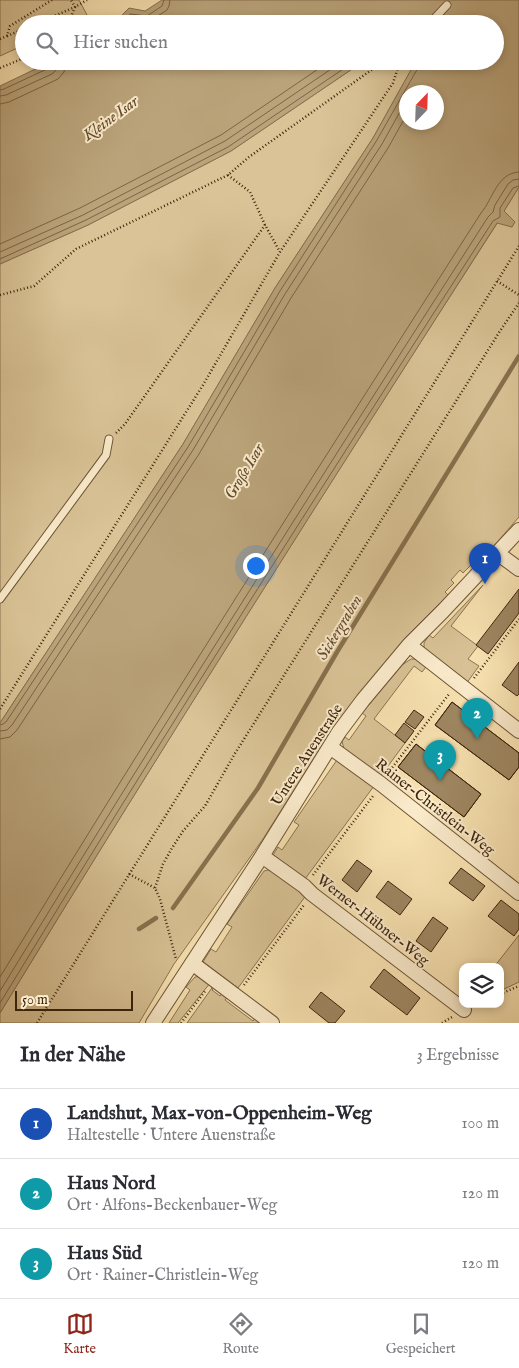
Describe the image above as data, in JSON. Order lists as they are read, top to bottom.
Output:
{
  "streets": {
    "street": ["Untere Auenstraße", "Rainer-Christlein-Weg", "Werner-Hübner-Weg"]
  },
  "crossings": [
    ["Untere Auenstraße", "Rainer-Christlein-Weg"],
    ["Untere Auenstraße", "Werner-Hübner-Weg"]
  ],
  "water": ["Kleine Isar", "Große Isar", "Sickergraben"],
  "scale_bar": "50 m",
  "north": "top right",
  "page": {
    "search": "Hier suchen",
    "pins": ["1", "2", "3"],
    "scale": "50 m",
    "heading": ["In der Nähe", "3 Ergebnisse"],
    "list": [
      {
        "mark": "1",
        "name": "Landshut, Max-von-Oppenheim-Weg",
        "note": "Haltestelle · Untere Auenstraße",
        "value": "100 m"
      },
      {
        "mark": "2",
        "name": "Haus Nord",
        "note": "Ort · Alfons-Beckenbauer-Weg",
        "value": "120 m"
      },
      {
        "mark": "3",
        "name": "Haus Süd",
        "note": "Ort · Rainer-Christlein-Weg",
        "value": "120 m"
      }
    ],
    "nav": ["Karte", "Route", "Gespeichert"]
  }
}
